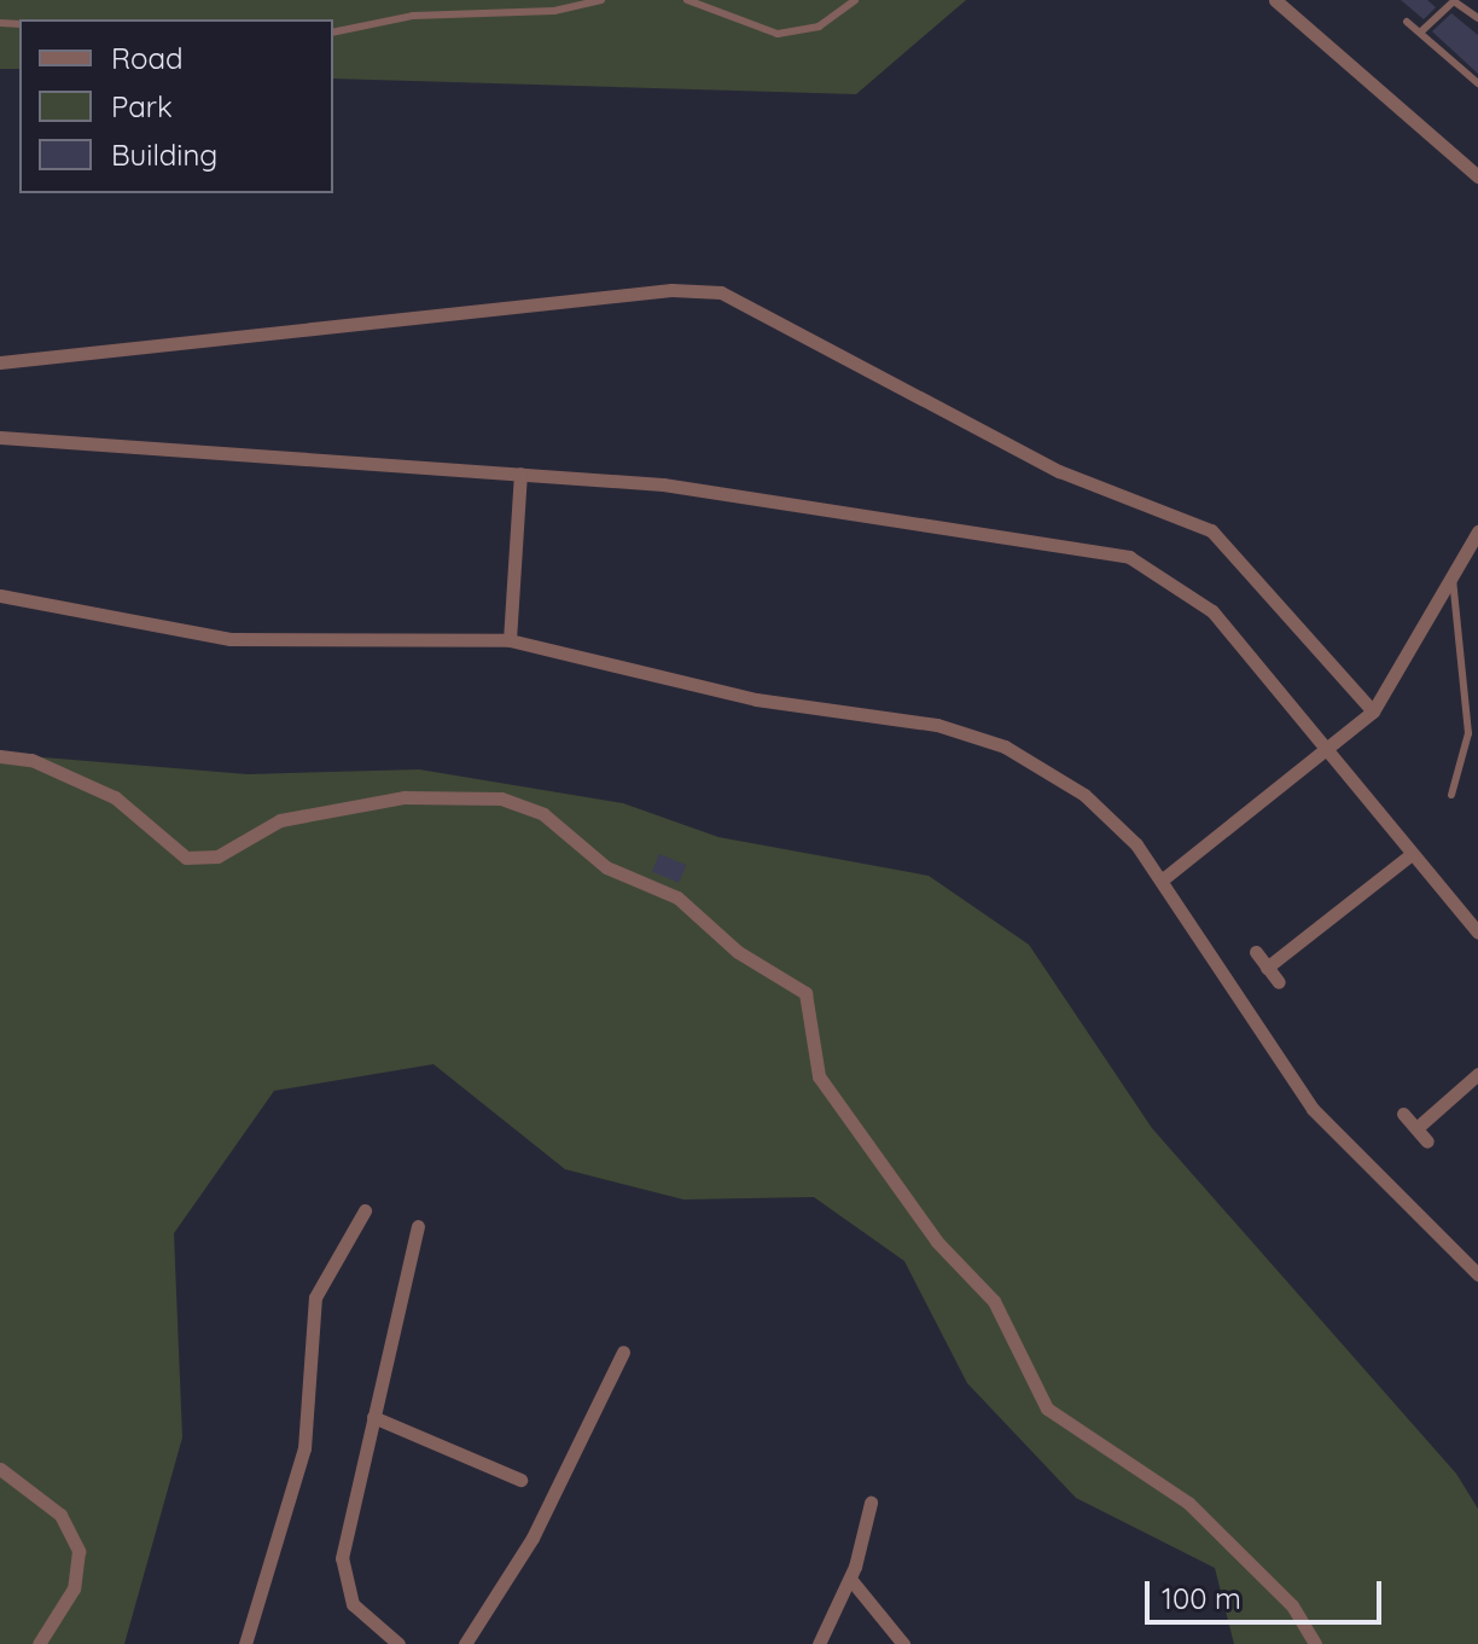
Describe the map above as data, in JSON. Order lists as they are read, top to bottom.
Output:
{
  "legend": ["Road", "Park", "Building"],
  "scale_bar": "100 m"
}
